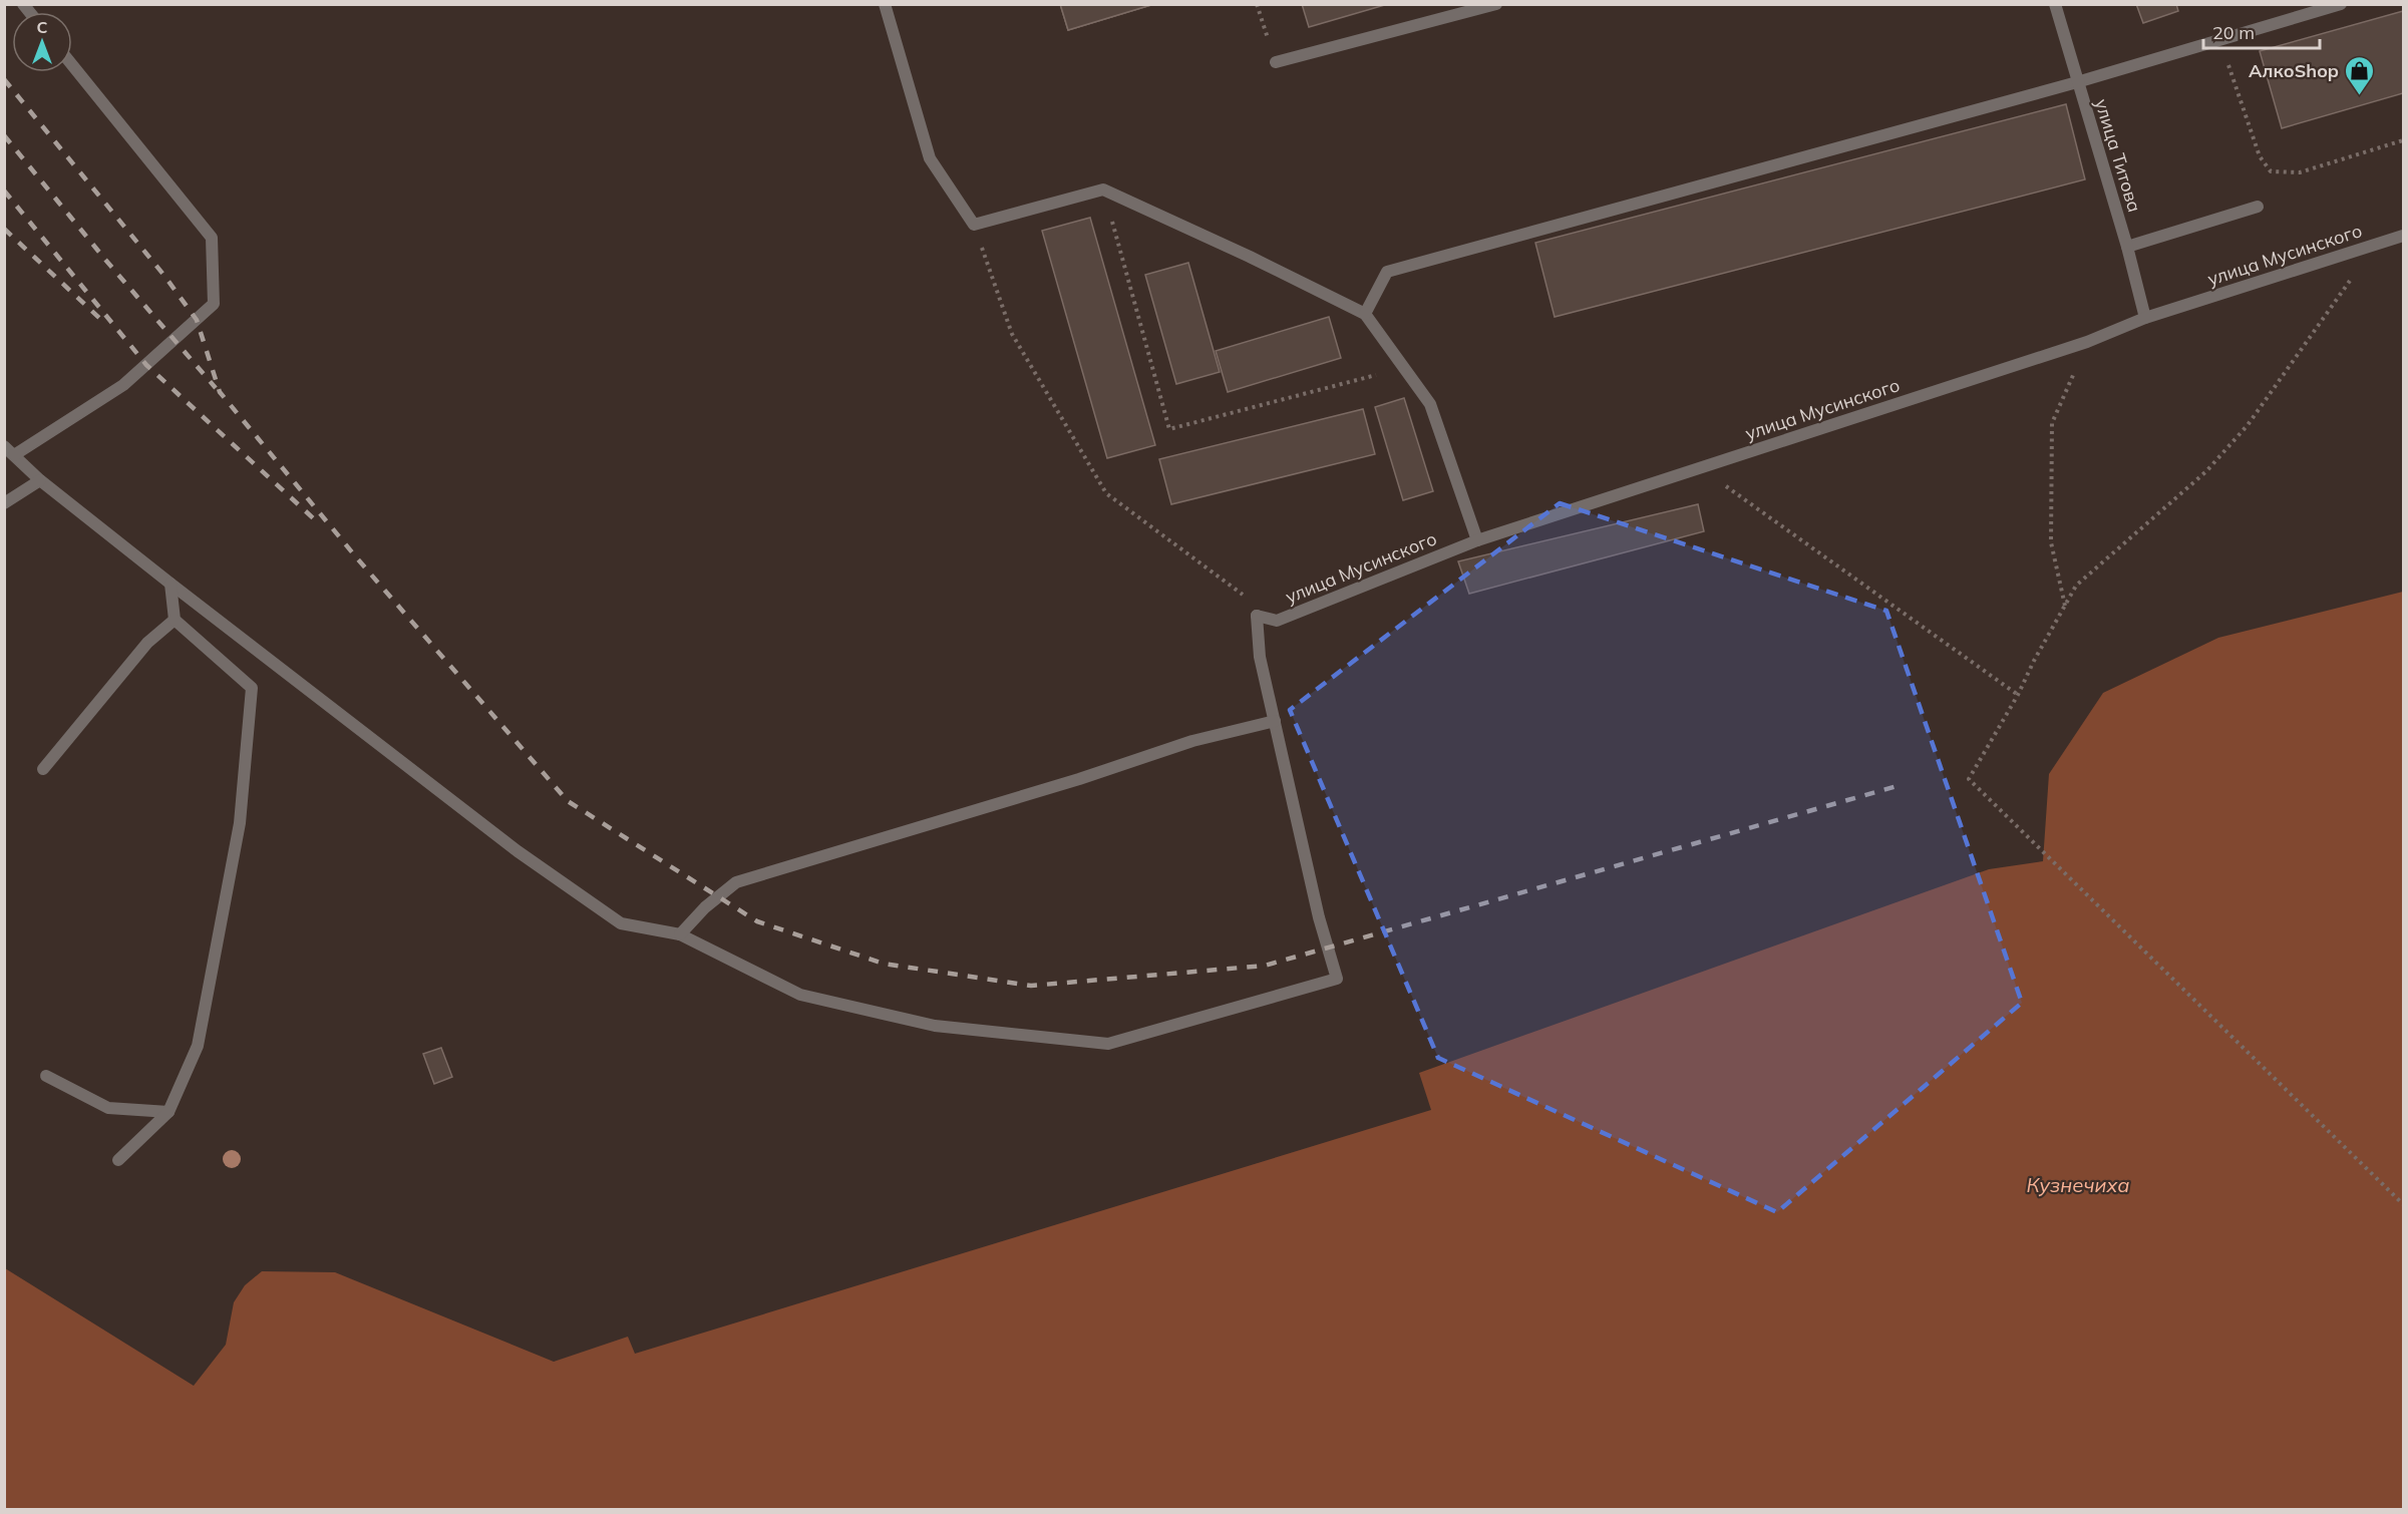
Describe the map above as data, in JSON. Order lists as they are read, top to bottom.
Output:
{
  "streets": {
    "street": ["улица Титова", "улица Мусинского"]
  },
  "crossings": [
    ["улица Титова", "улица Мусинского"]
  ],
  "water": ["Кузнечиха"],
  "places": {
    "shop": ["АлкоShop"]
  },
  "scale_bar": "20 m",
  "north": "top"
}
